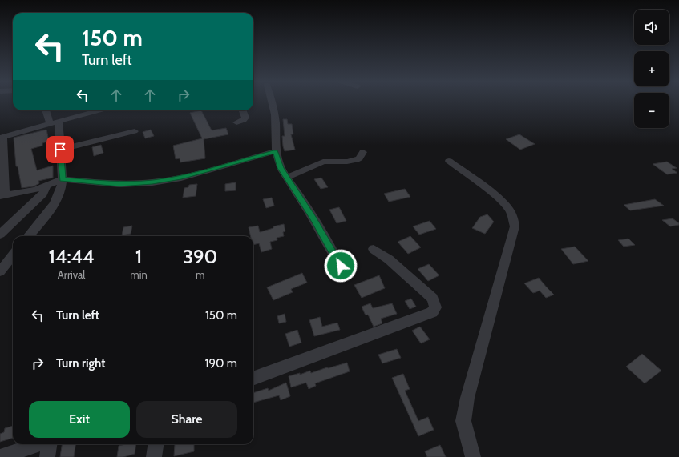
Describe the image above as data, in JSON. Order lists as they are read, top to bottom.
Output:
{
  "page": {
    "map_buttons": ["+", "−"],
    "turn": ["150 m", "Turn left"],
    "eta": [
      "14:44",
      "Arrival",
      "1",
      "min",
      "390",
      "m"
    ],
    "list": [
      {
        "name": "Turn left",
        "value": "150 m"
      },
      {
        "name": "Turn right",
        "value": "190 m"
      }
    ],
    "buttons": ["Exit", "Share"]
  }
}
